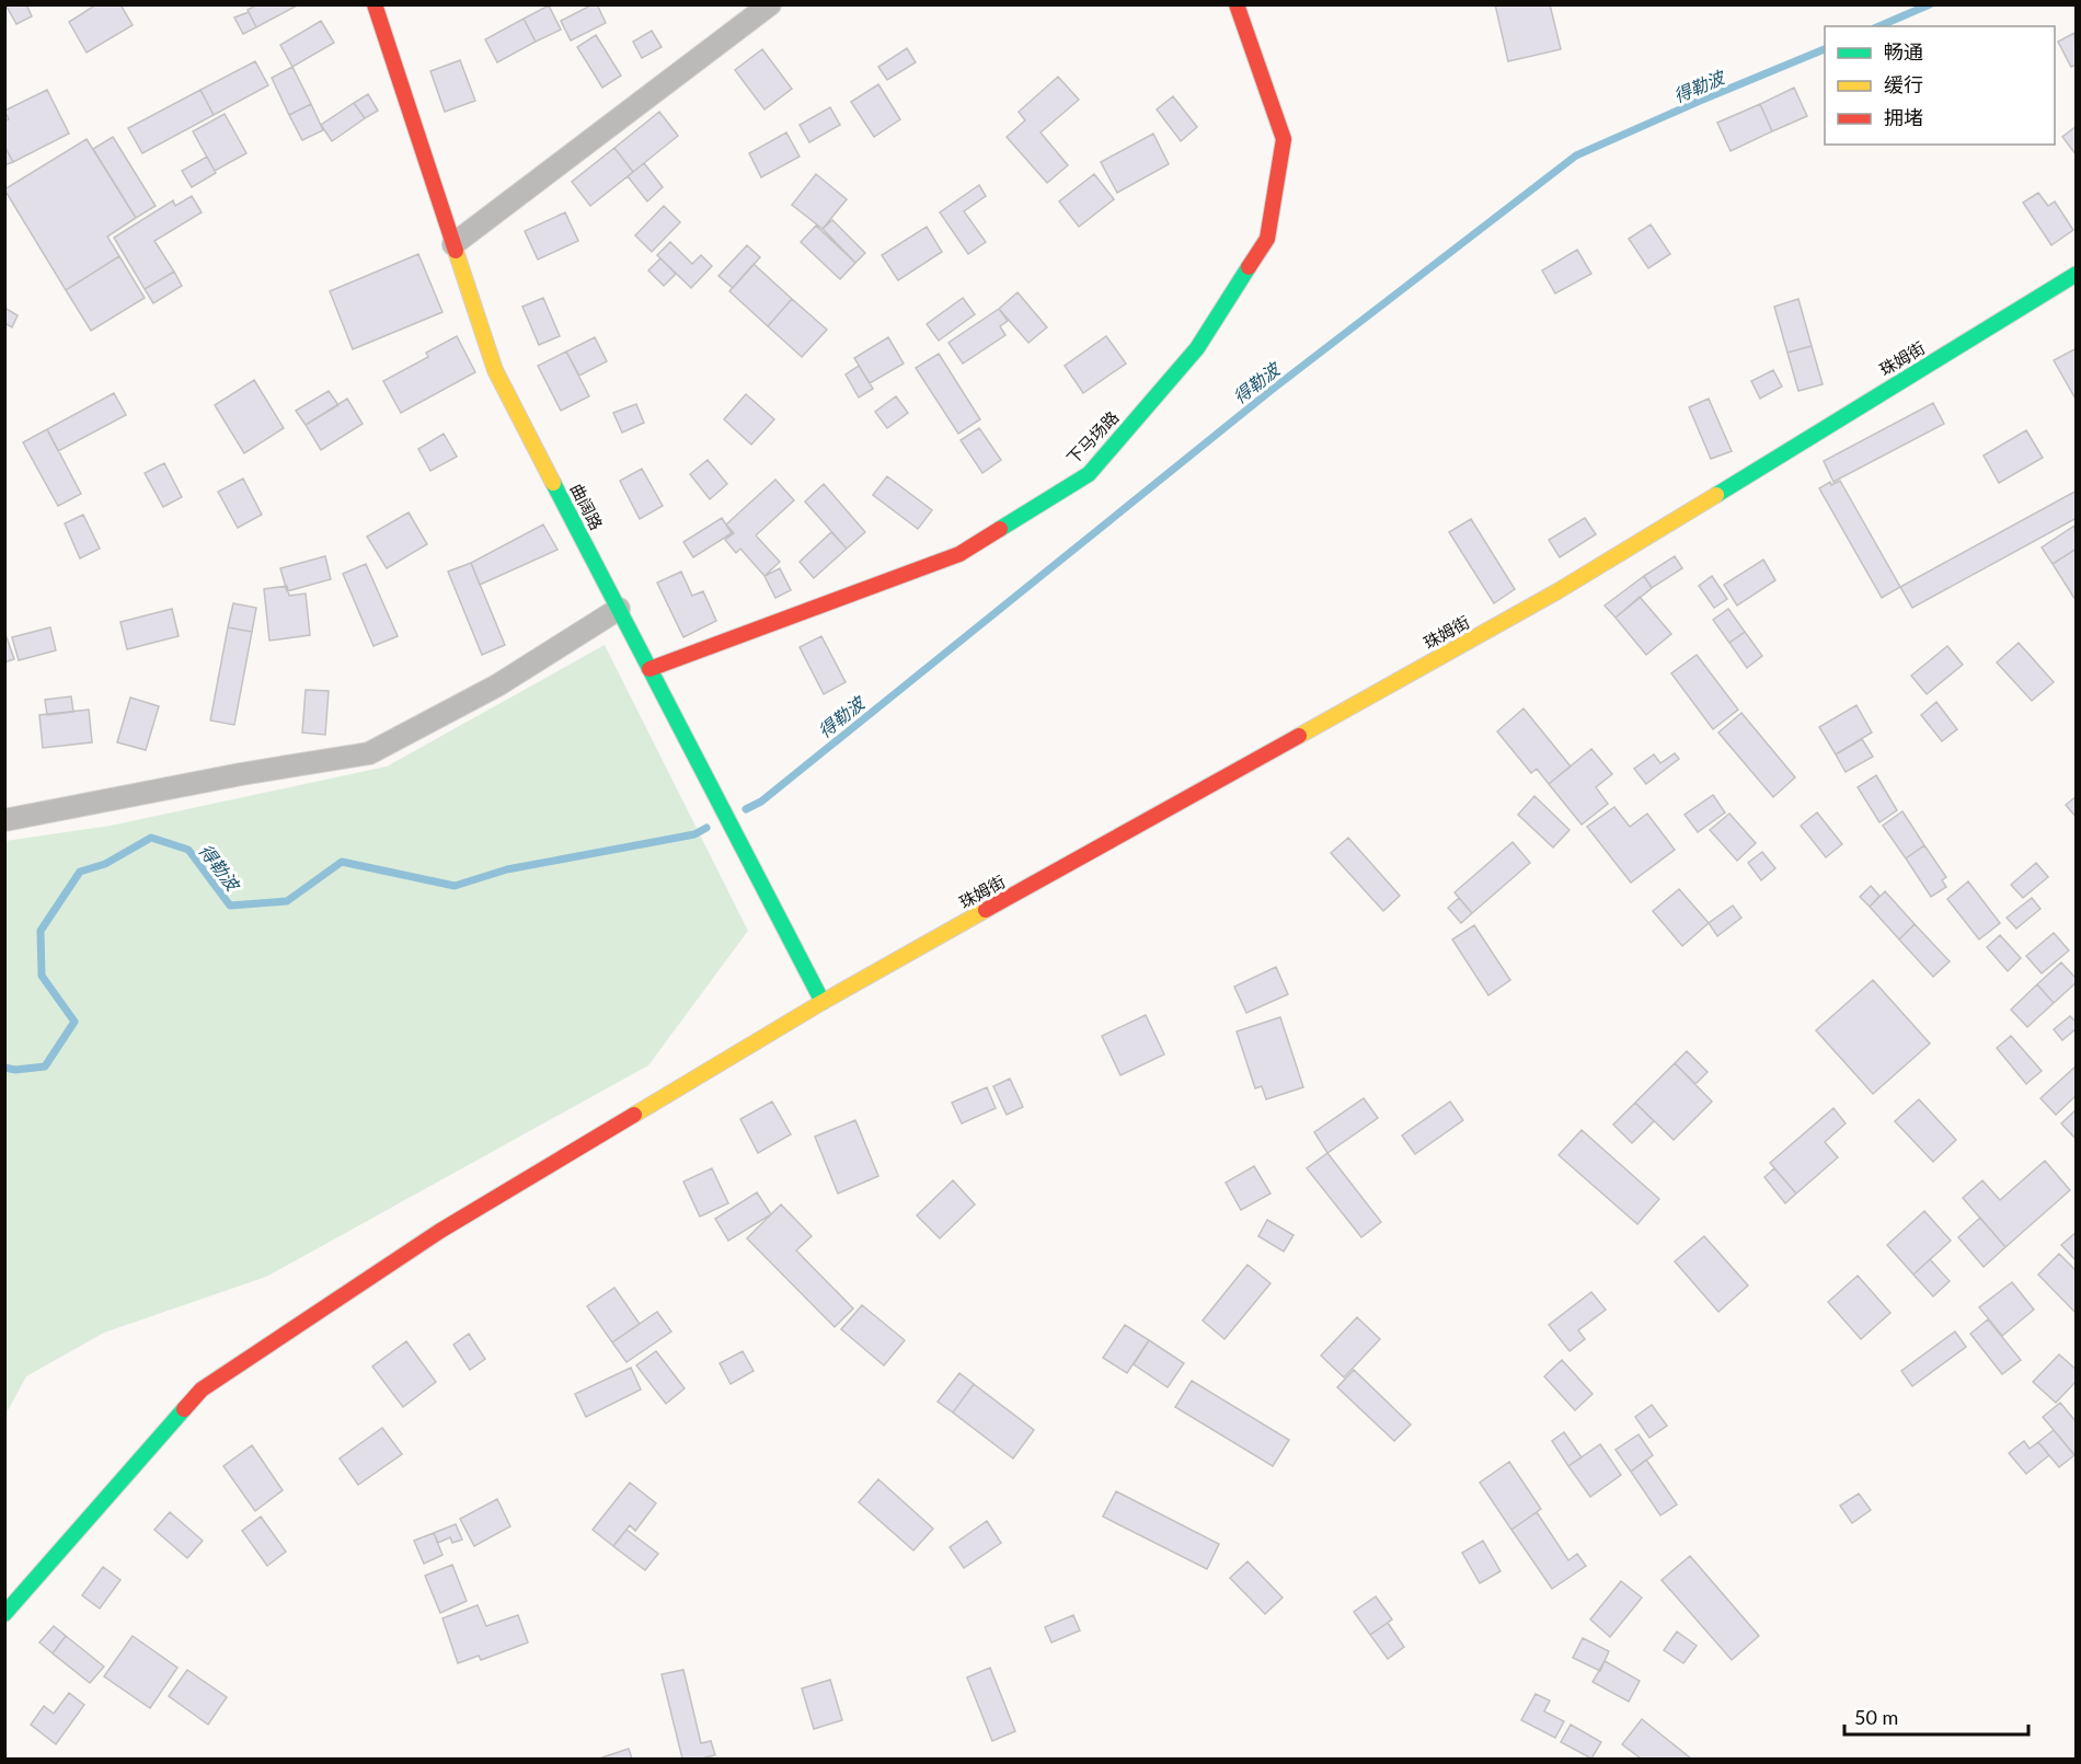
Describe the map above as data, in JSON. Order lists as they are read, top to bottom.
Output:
{
  "streets": {
    "street": ["珠姆街", "下马场路", "曲阔路"]
  },
  "crossings": [
    ["珠姆街", "曲阔路"],
    ["下马场路", "曲阔路"]
  ],
  "water": ["得勒波"],
  "legend": ["畅通", "缓行", "拥堵"],
  "scale_bar": "50 m"
}
